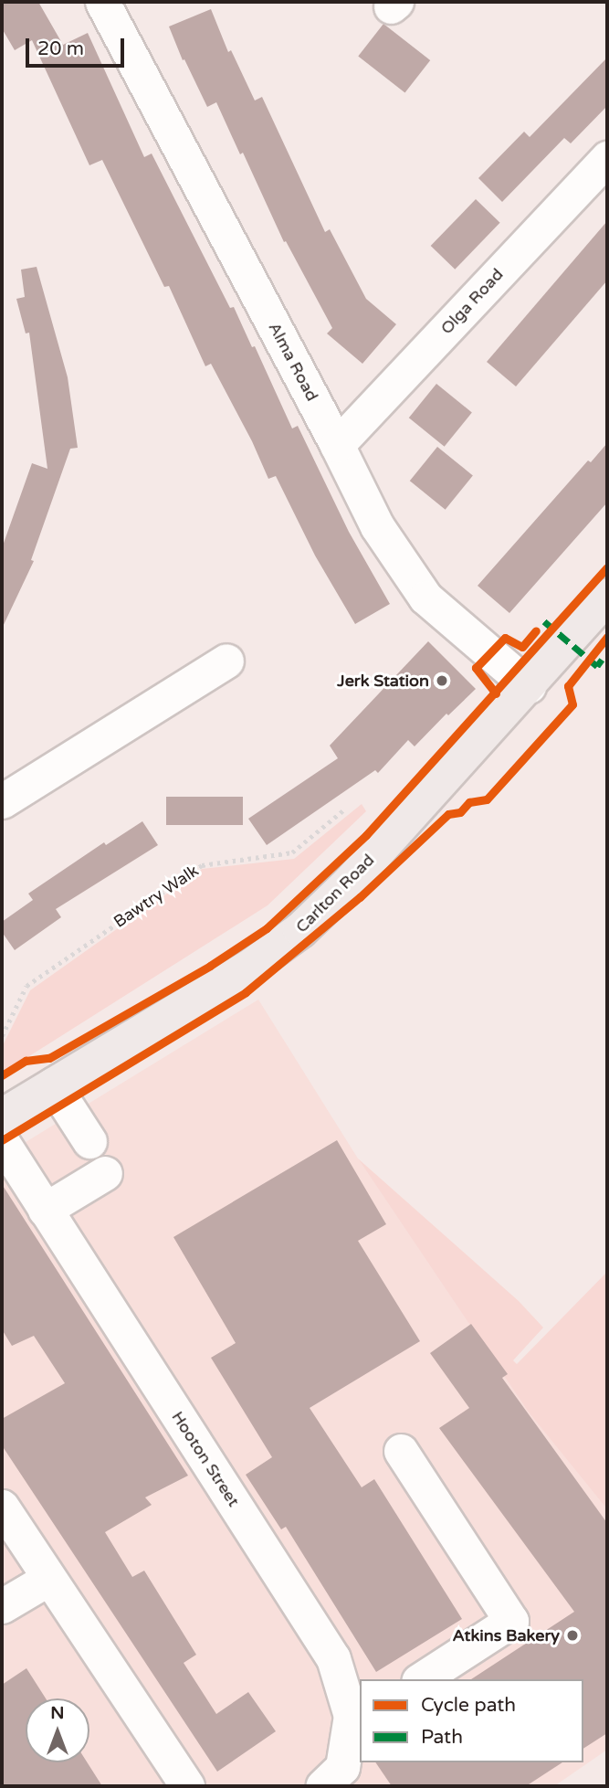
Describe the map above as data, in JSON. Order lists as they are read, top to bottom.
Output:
{
  "streets": {
    "main road": ["Carlton Road"],
    "street": ["Olga Road", "Alma Road", "Hooton Street"],
    "path": ["Bawtry Walk"]
  },
  "crossings": [
    ["Olga Road", "Alma Road"],
    ["Alma Road", "Carlton Road"]
  ],
  "places": ["Jerk Station", "Atkins Bakery"],
  "legend": ["Cycle path", "Path"],
  "scale_bar": "20 m",
  "north": "top"
}
